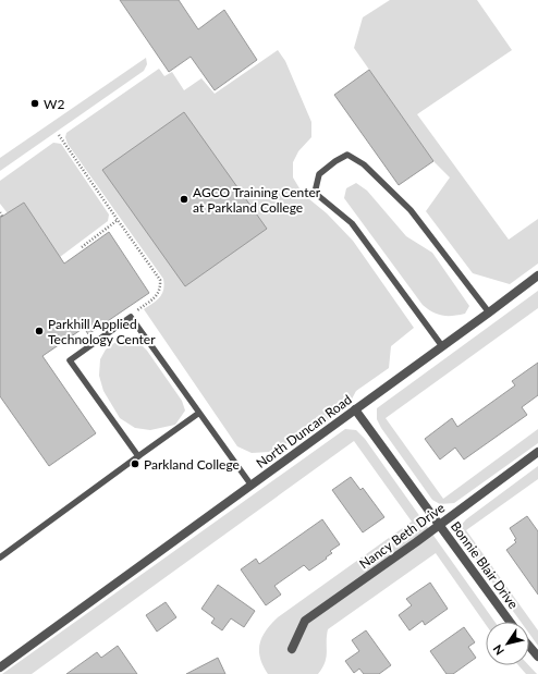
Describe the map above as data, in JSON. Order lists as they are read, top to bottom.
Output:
{
  "streets": {
    "street": ["North Duncan Road", "Nancy Beth Drive", "Bonnie Blair Drive"]
  },
  "crossings": [
    ["North Duncan Road", "Bonnie Blair Drive"],
    ["Nancy Beth Drive", "Bonnie Blair Drive"]
  ],
  "places": [
    "W2",
    "AGCO Training Center at Parkland College",
    "Parkhill Applied Technology Center",
    "Parkland College"
  ],
  "north": "bottom left"
}
